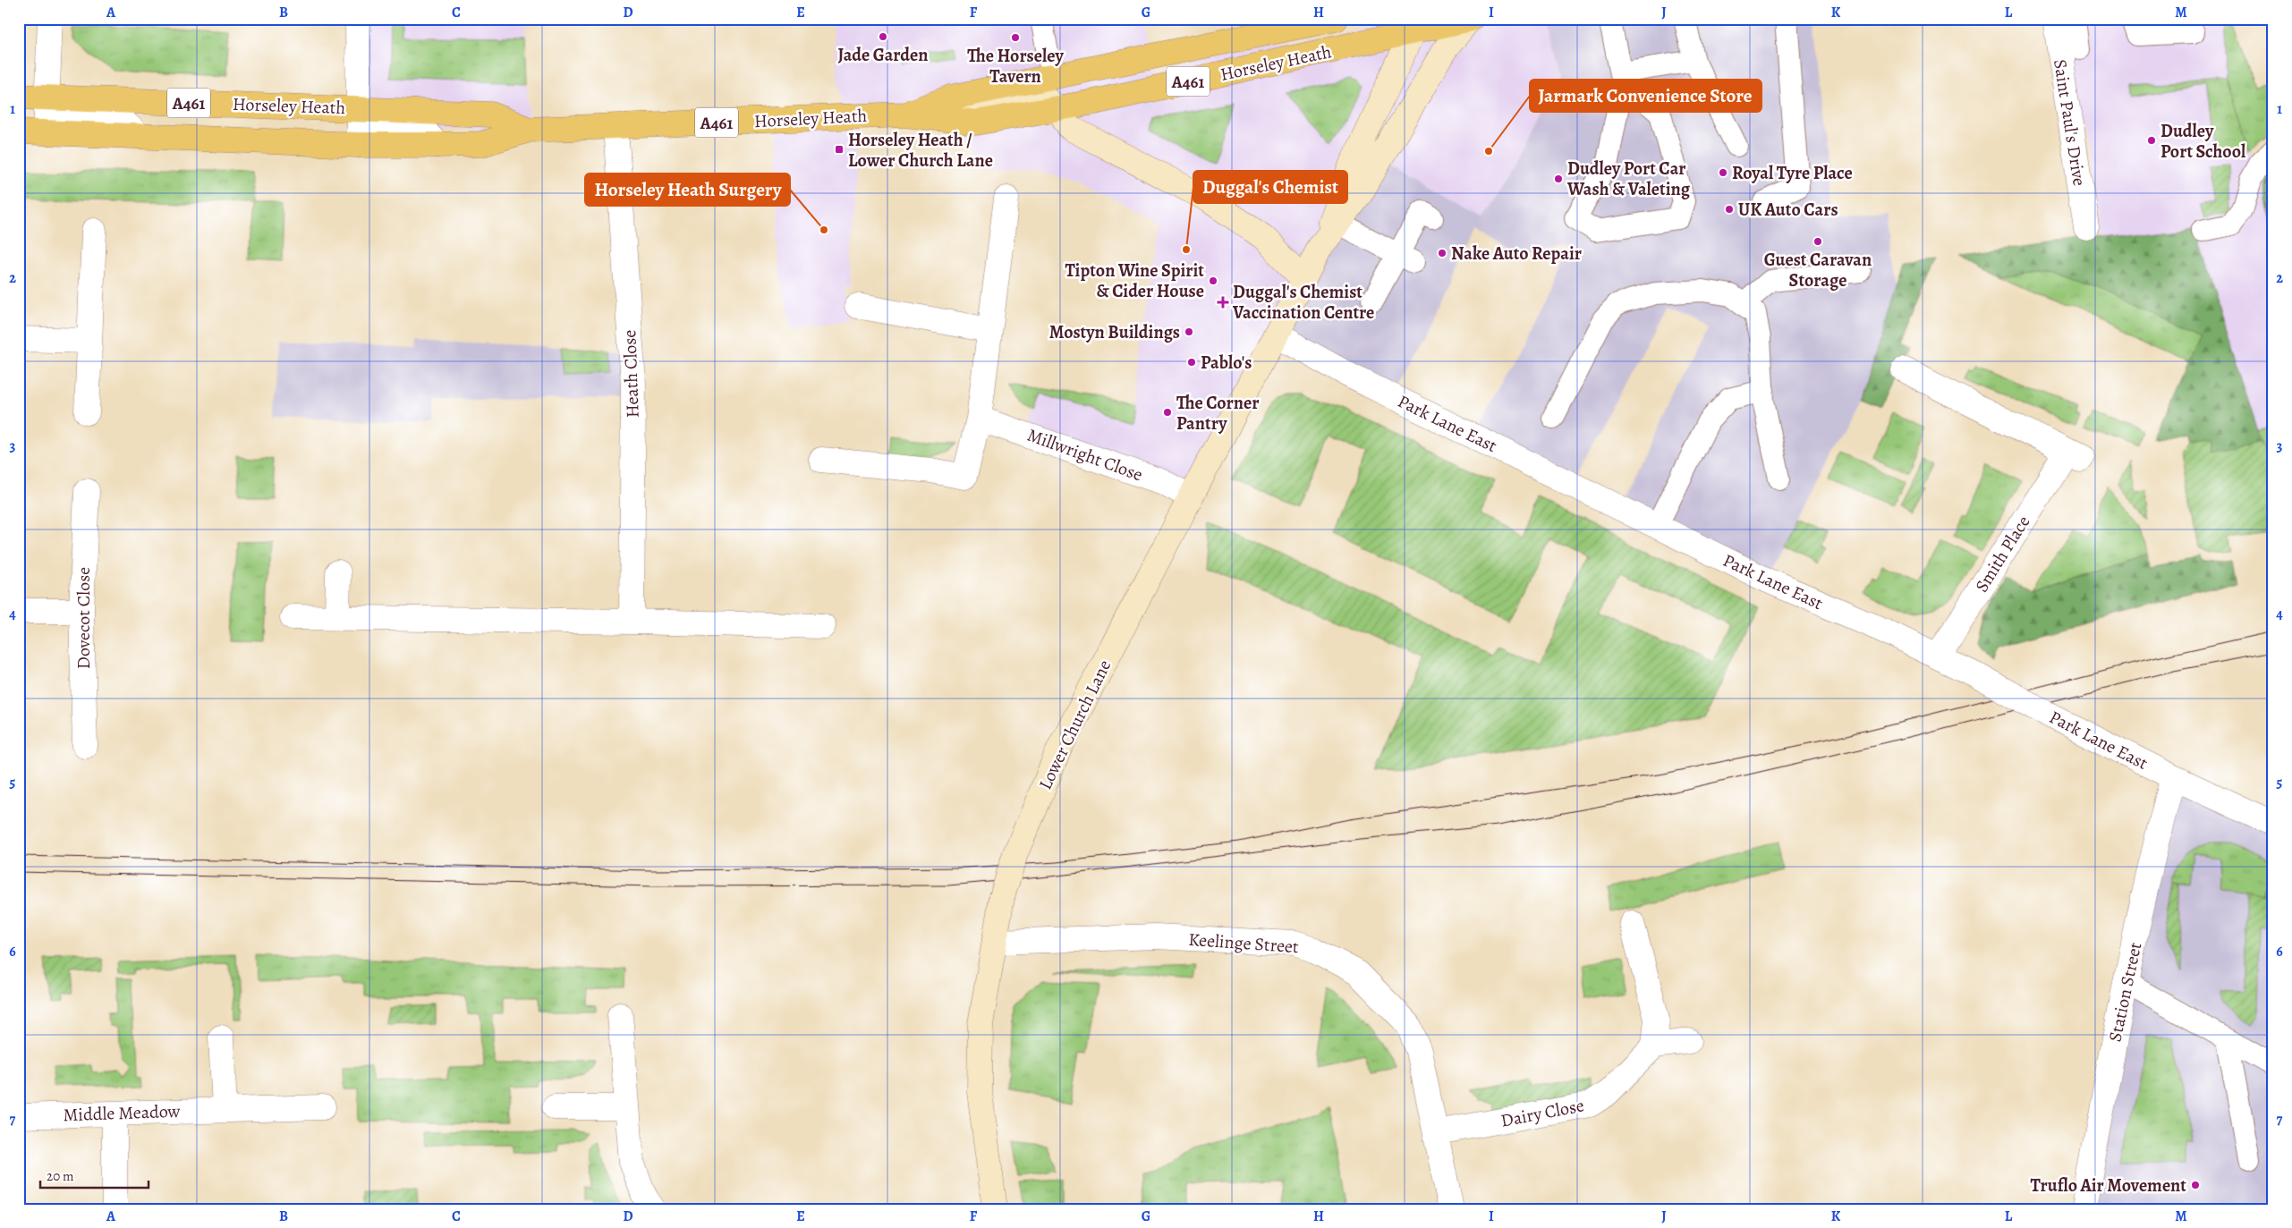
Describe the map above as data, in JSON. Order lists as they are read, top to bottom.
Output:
{
  "streets": {
    "highway": ["Horseley Heath", "A461"],
    "main road": ["Lower Church Lane"],
    "street": [
      "Saint Paul's Drive",
      "Heath Close",
      "Park Lane East",
      "Millwright Close",
      "Smith Place",
      "Dovecot Close",
      "Keelinge Street",
      "Station Street",
      "Middle Meadow",
      "Dairy Close"
    ]
  },
  "crossings": [
    ["Horseley Heath", "Heath Close"],
    ["Horseley Heath", "Lower Church Lane"],
    ["Park Lane East", "Smith Place"],
    ["Park Lane East", "Lower Church Lane"],
    ["Park Lane East", "Station Street"],
    ["Millwright Close", "Lower Church Lane"],
    ["Lower Church Lane", "Keelinge Street"],
    ["Keelinge Street", "Dairy Close"]
  ],
  "places": {
    "other": [
      "Jade Garden",
      "The Horseley Tavern",
      "Dudley Port School",
      "Jarmark Convenience Store",
      "Royal Tyre Place",
      "Dudley Port Car Wash & Valeting",
      "UK Auto Cars",
      "Horseley Heath Surgery",
      "Guest Caravan Storage",
      "Duggal's Chemist",
      "Nake Auto Repair",
      "Tipton Wine Spirit & Cider House",
      "Mostyn Buildings",
      "Pablo's",
      "The Corner Pantry",
      "Truflo Air Movement"
    ],
    "transit": ["Horseley Heath / Lower Church Lane"],
    "health": ["Duggal's Chemist Vaccination Centre"]
  },
  "scale_bar": "20 m",
  "grid": {
    "columns": [
      "A",
      "B",
      "C",
      "D",
      "E",
      "F",
      "G",
      "H",
      "I",
      "J",
      "K",
      "L",
      "M"
    ],
    "rows": [
      "1",
      "2",
      "3",
      "4",
      "5",
      "6",
      "7"
    ]
  }
}
